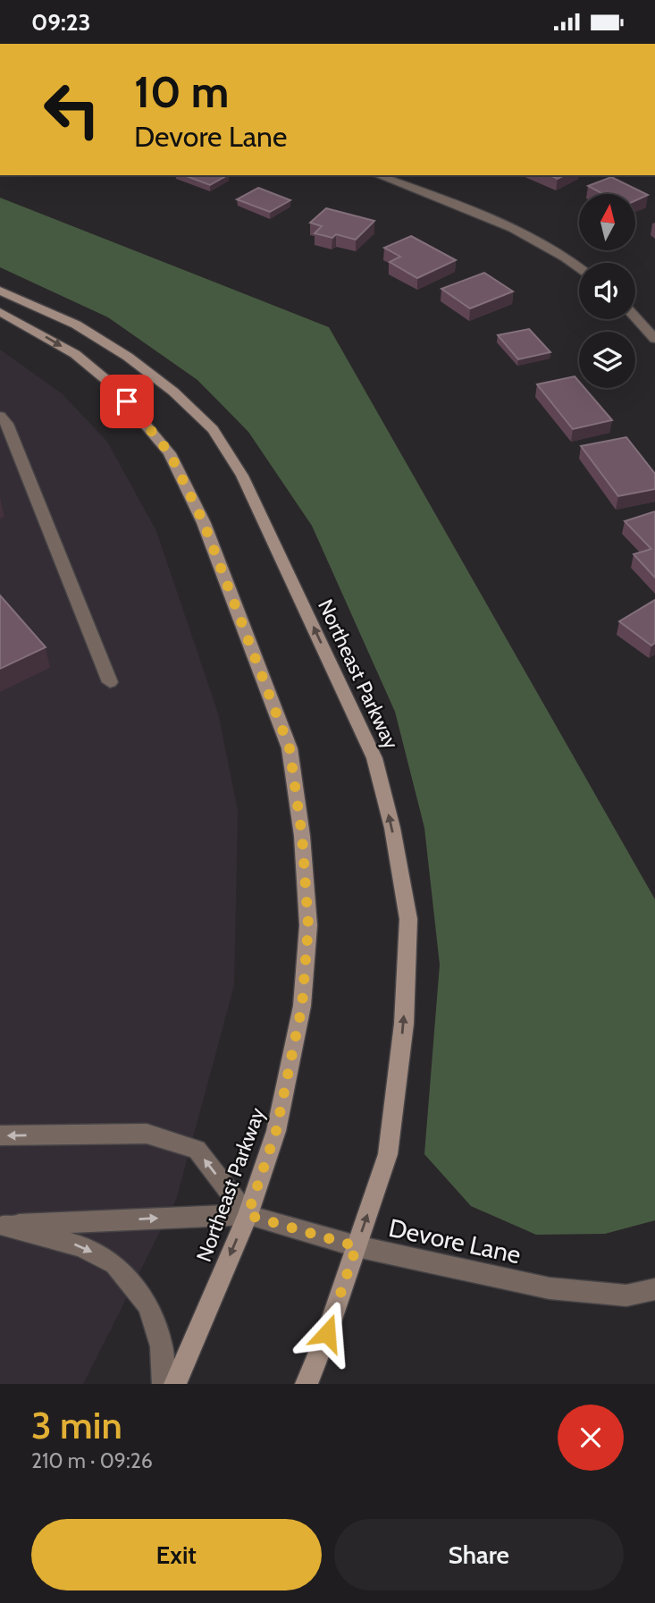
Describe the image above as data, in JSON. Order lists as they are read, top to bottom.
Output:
{
  "streets": {
    "street": ["Northeast Parkway", "Devore Lane"]
  },
  "crossings": [
    ["Northeast Parkway", "Devore Lane"]
  ],
  "one_way": ["Devore Lane"],
  "north": "top",
  "page": {
    "status": "09:23",
    "turn": ["10 m", "Devore Lane"],
    "heading": ["3 min", "210 m · 09:26"],
    "buttons": ["Exit", "Share"]
  }
}
